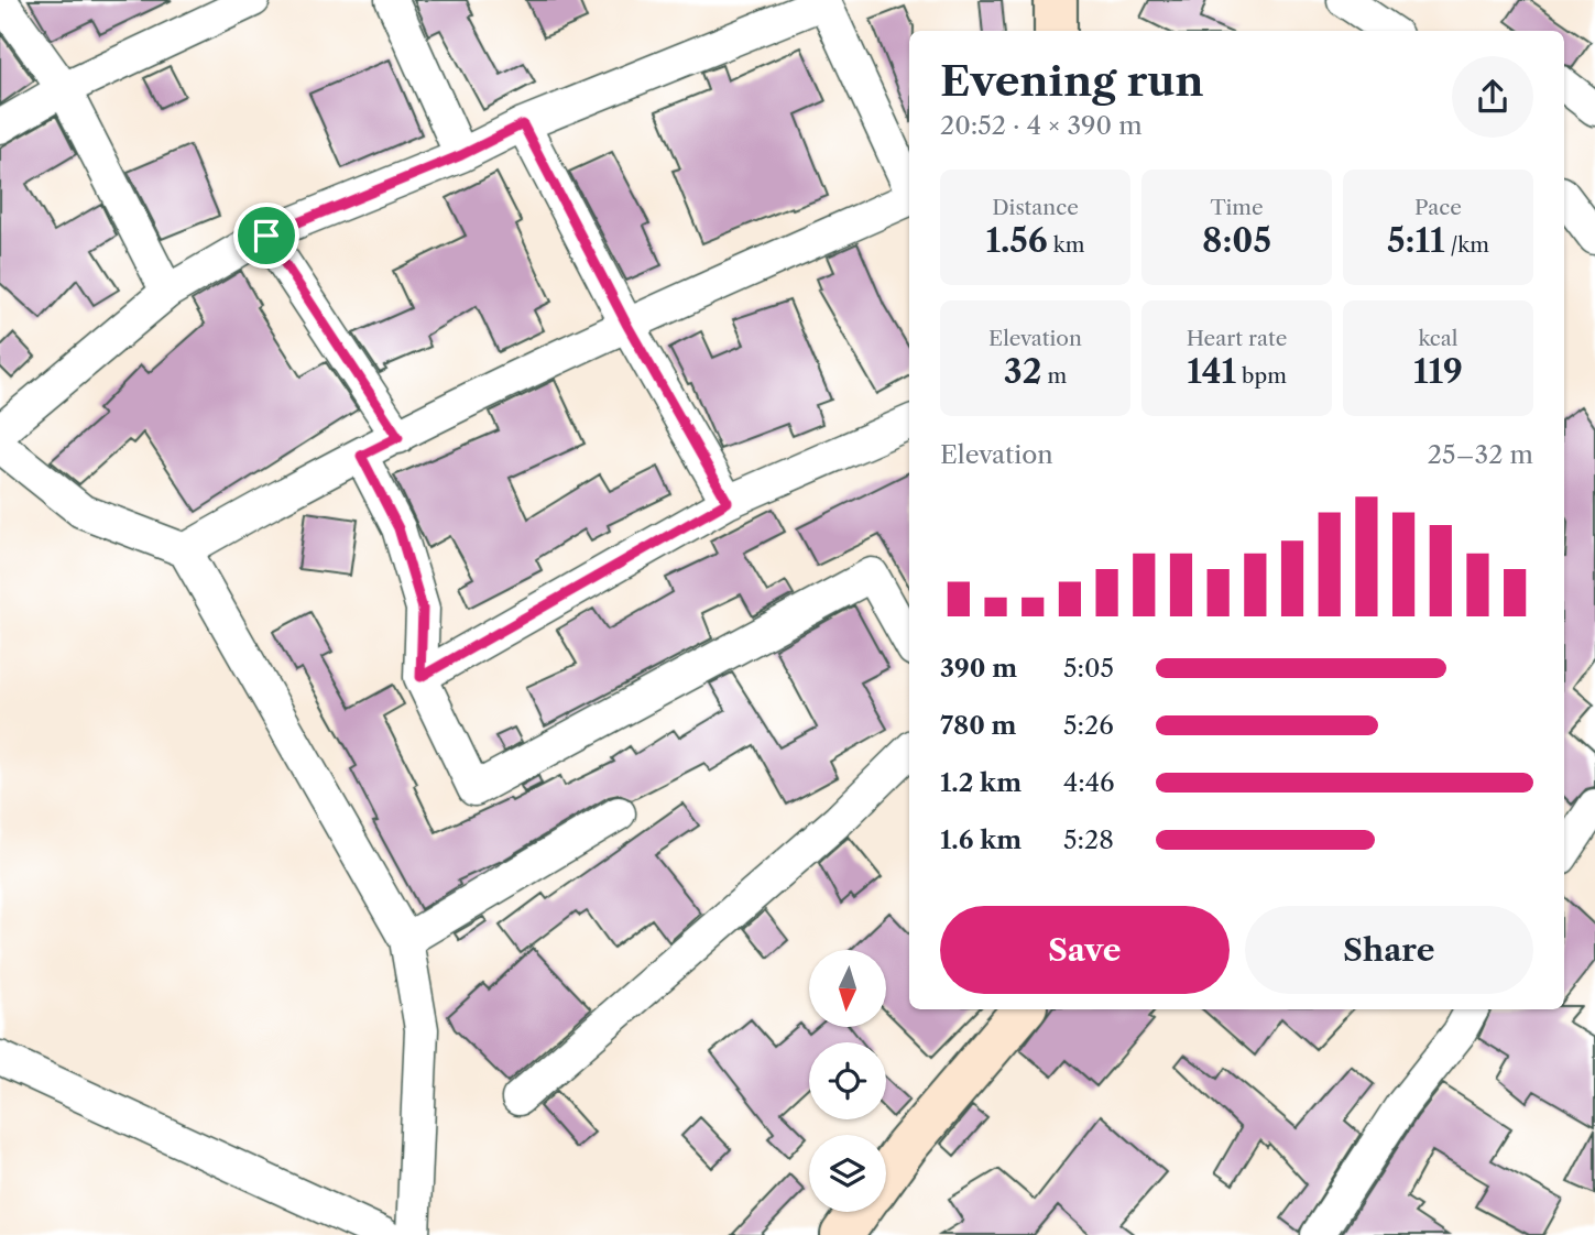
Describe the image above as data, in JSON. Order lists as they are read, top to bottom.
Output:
{
  "north": "bottom",
  "page": {
    "heading": ["Evening run", "20:52 · 4 × 390 m"],
    "stats": [
      ["Distance", "1.56 km"],
      ["Time", "8:05"],
      ["Pace", "5:11 /km"],
      ["Elevation", "32 m"],
      ["Heart rate", "141 bpm"],
      ["kcal", "119"]
    ],
    "chart": ["Elevation", "25–32 m"],
    "list": [
      {
        "name": "390 m",
        "note": "5:05"
      },
      {
        "name": "780 m",
        "note": "5:26"
      },
      {
        "name": "1.2 km",
        "note": "4:46"
      },
      {
        "name": "1.6 km",
        "note": "5:28"
      }
    ],
    "buttons": ["Save", "Share"]
  }
}
